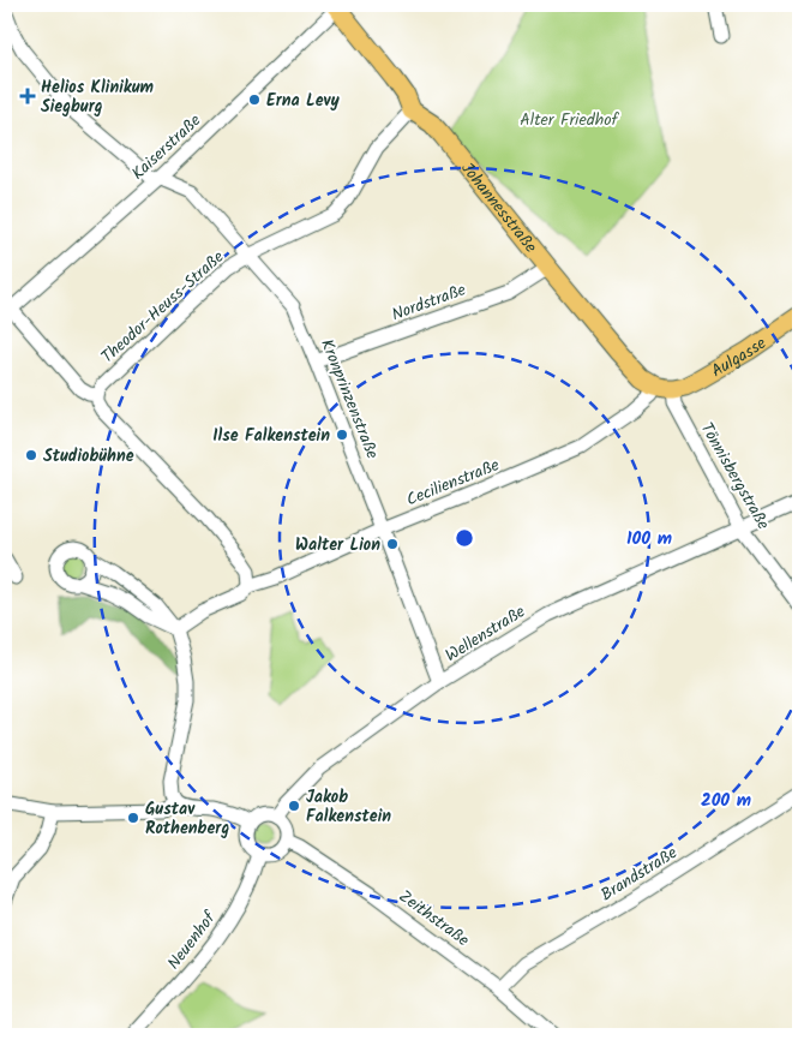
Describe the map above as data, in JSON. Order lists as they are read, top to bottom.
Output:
{
  "streets": {
    "main road": ["Johannesstraße", "Aulgasse"],
    "street": [
      "Kaiserstraße",
      "Nordstraße",
      "Theodor-Heuss-Straße",
      "Kronprinzenstraße",
      "Tönnisbergstraße",
      "Cecilienstraße",
      "Wellenstraße",
      "Brandstraße",
      "Zeithstraße",
      "Neuenhof"
    ]
  },
  "crossings": [
    ["Kaiserstraße", "Johannesstraße"],
    ["Kaiserstraße", "Theodor-Heuss-Straße"],
    ["Kaiserstraße", "Kronprinzenstraße"],
    ["Johannesstraße", "Nordstraße"],
    ["Johannesstraße", "Theodor-Heuss-Straße"],
    ["Johannesstraße", "Cecilienstraße"],
    ["Nordstraße", "Kronprinzenstraße"],
    ["Theodor-Heuss-Straße", "Kronprinzenstraße"],
    ["Aulgasse", "Tönnisbergstraße"],
    ["Kronprinzenstraße", "Cecilienstraße"],
    ["Kronprinzenstraße", "Wellenstraße"],
    ["Tönnisbergstraße", "Wellenstraße"],
    ["Wellenstraße", "Zeithstraße"],
    ["Wellenstraße", "Neuenhof"],
    ["Brandstraße", "Zeithstraße"],
    ["Zeithstraße", "Neuenhof"]
  ],
  "parks": ["Alter Friedhof"],
  "places": {
    "health": ["Helios Klinikum Siegburg"],
    "other": [
      "Erna Levy",
      "Ilse Falkenstein",
      "Studiobühne",
      "Walter Lion",
      "Jakob Falkenstein",
      "Gustav Rothenberg"
    ]
  },
  "rings": ["100 m", "200 m"]
}
